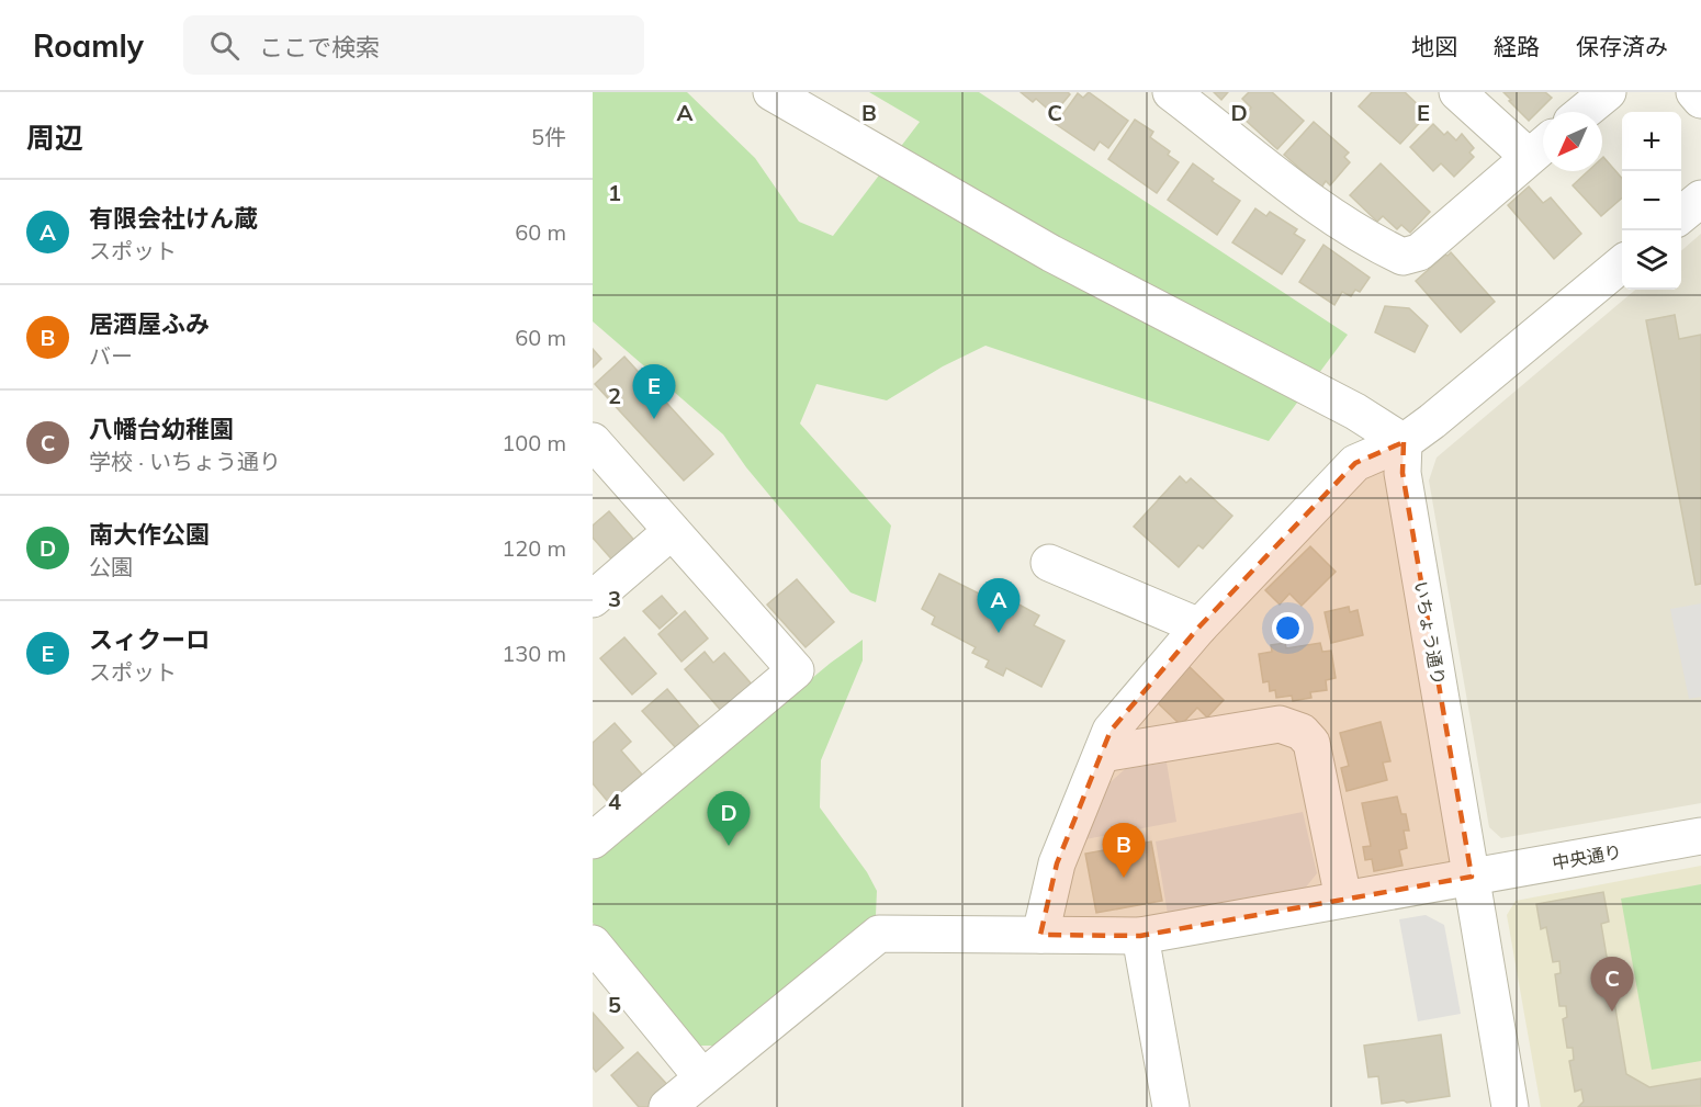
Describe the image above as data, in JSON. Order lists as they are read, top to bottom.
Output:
{
  "streets": {
    "street": ["いちょう通り", "中央通り"]
  },
  "crossings": [
    ["いちょう通り", "中央通り"]
  ],
  "north": "bottom left",
  "page": {
    "header": "Roamly",
    "search": "ここで検索",
    "nav": ["地図", "経路", "保存済み"],
    "heading": ["周辺", "5件"],
    "map_buttons": ["+", "−"],
    "list": [
      {
        "mark": "A",
        "name": "有限会社けん蔵",
        "note": "スポット",
        "value": "60 m"
      },
      {
        "mark": "B",
        "name": "居酒屋ふみ",
        "note": "バー",
        "value": "60 m"
      },
      {
        "mark": "C",
        "name": "八幡台幼稚園",
        "note": "学校 · いちょう通り",
        "value": "100 m"
      },
      {
        "mark": "D",
        "name": "南大作公園",
        "note": "公園",
        "value": "120 m"
      },
      {
        "mark": "E",
        "name": "スィクーロ",
        "note": "スポット",
        "value": "130 m"
      }
    ],
    "pins": [
      "E",
      "A",
      "D",
      "B",
      "C"
    ]
  },
  "grid": {
    "columns": [
      "A",
      "B",
      "C",
      "D",
      "E"
    ],
    "rows": [
      "1",
      "2",
      "3",
      "4",
      "5"
    ]
  }
}
